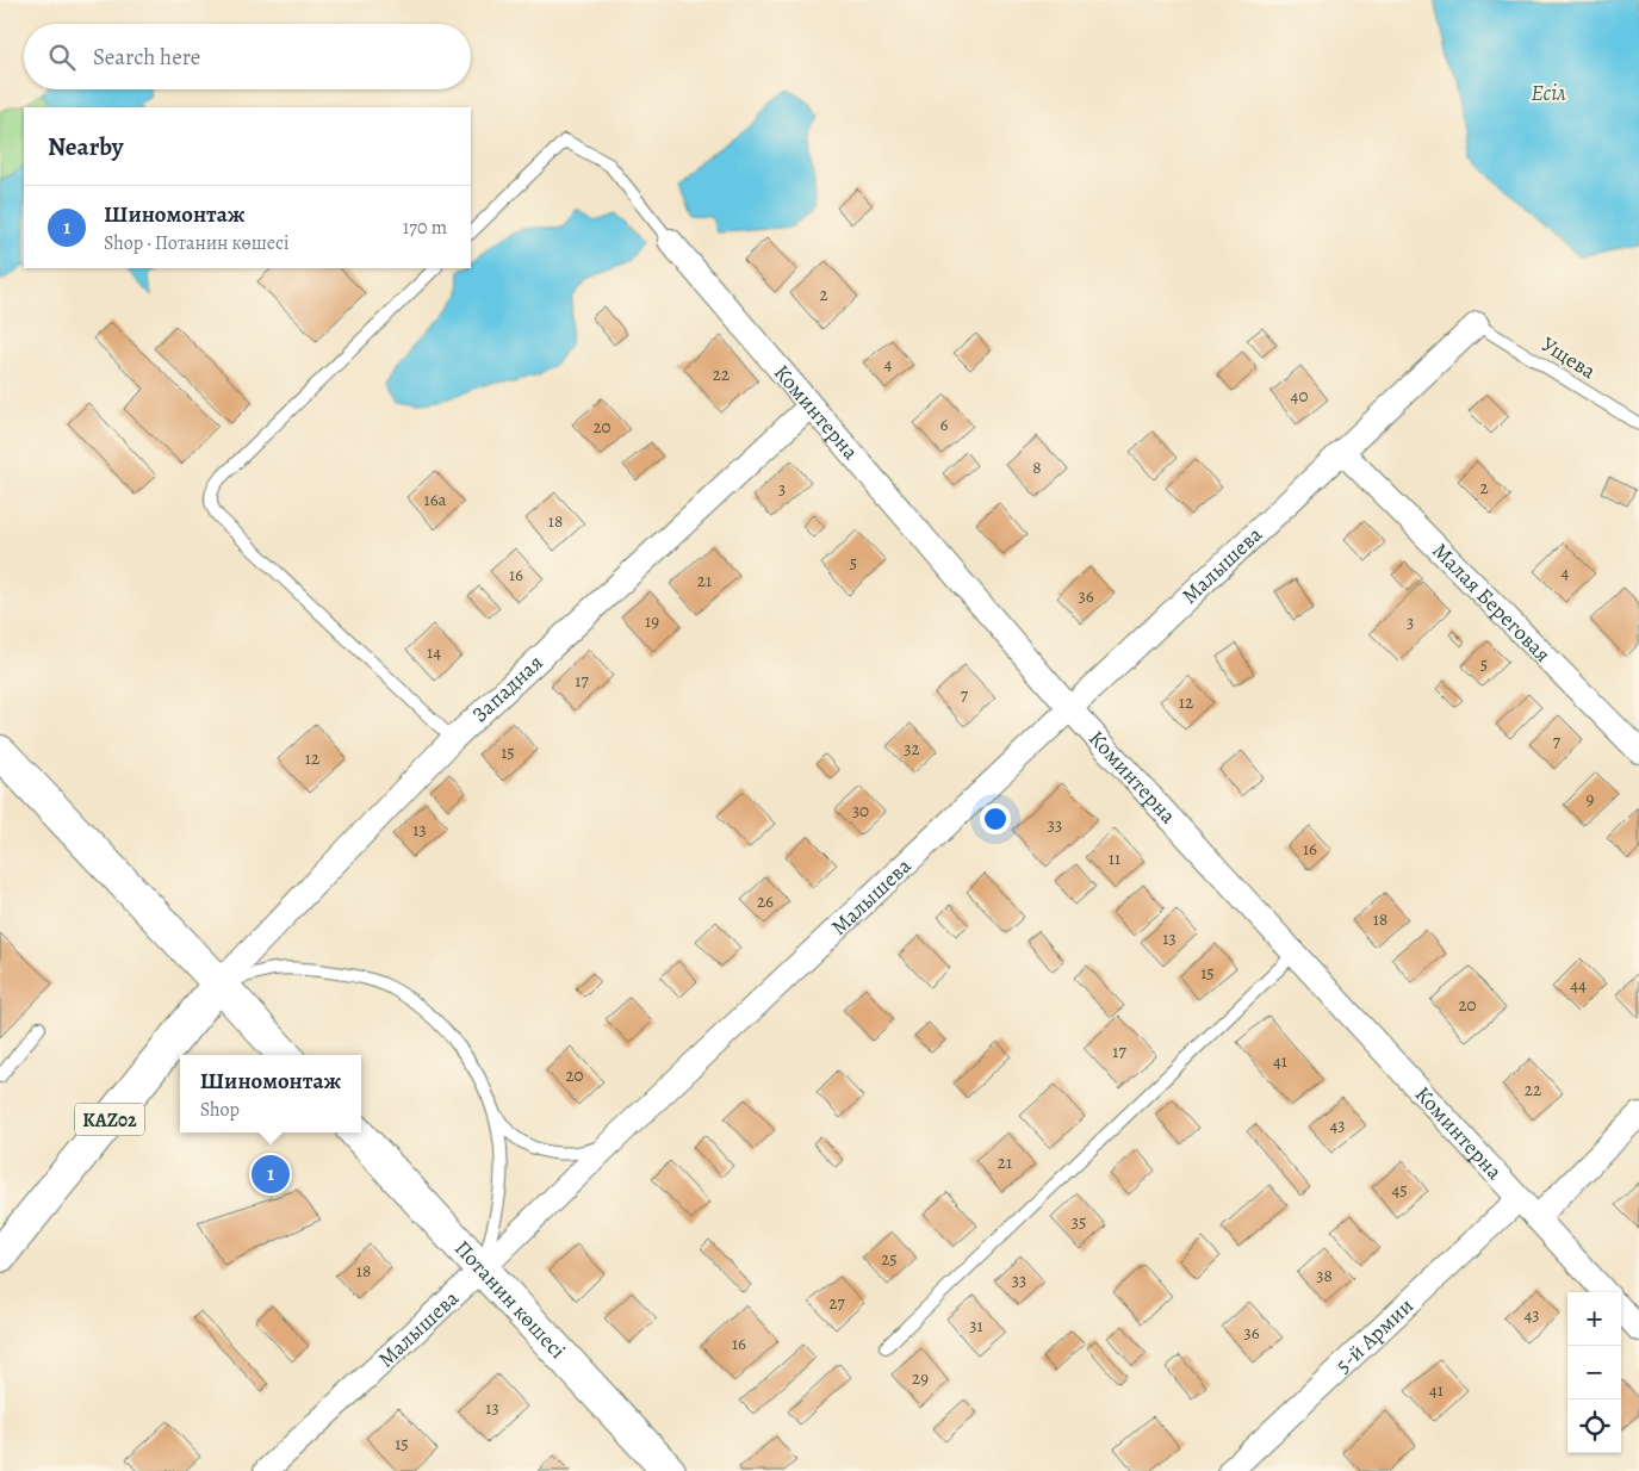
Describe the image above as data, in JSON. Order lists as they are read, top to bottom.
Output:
{
  "streets": {
    "main road": ["KAZ02", "Потанин көшесі"],
    "street": [
      "Коминтерна",
      "Малышева",
      "Малая Береговая",
      "Западная",
      "5-й Армии"
    ],
    "lane": ["Ущева"]
  },
  "crossings": [
    ["Ущева", "Малышева"],
    ["Коминтерна", "Малышева"],
    ["Коминтерна", "Западная"],
    ["Коминтерна", "5-й Армии"],
    ["Малышева", "Малая Береговая"],
    ["Малышева", "Потанин көшесі"],
    ["Западная", "KAZ02"]
  ],
  "water": ["Есіл"],
  "house_numbers": [
    "2",
    "4",
    "22",
    "40",
    "6",
    "20",
    "8",
    "2",
    "3",
    "16а",
    "18",
    "5",
    "4",
    "16",
    "21",
    "36",
    "19",
    "3",
    "14",
    "5",
    "17",
    "7",
    "12",
    "7",
    "32",
    "15",
    "12",
    "9",
    "30",
    "33",
    "13",
    "16",
    "11",
    "26",
    "18",
    "13",
    "15",
    "44",
    "20",
    "17",
    "41",
    "20",
    "22",
    "43",
    "21",
    "45",
    "35",
    "25",
    "18",
    "38",
    "33",
    "27",
    "43",
    "31",
    "36",
    "16",
    "29",
    "41",
    "13",
    "15"
  ],
  "page": {
    "search": "Search here",
    "heading": "Nearby",
    "list": [
      {
        "mark": "1",
        "name": "Шиномонтаж",
        "note": "Shop · Потанин көшесі",
        "value": "170 m"
      }
    ],
    "popup": ["Шиномонтаж", "Shop"],
    "pins": "1",
    "map_buttons": ["+", "−"]
  }
}
